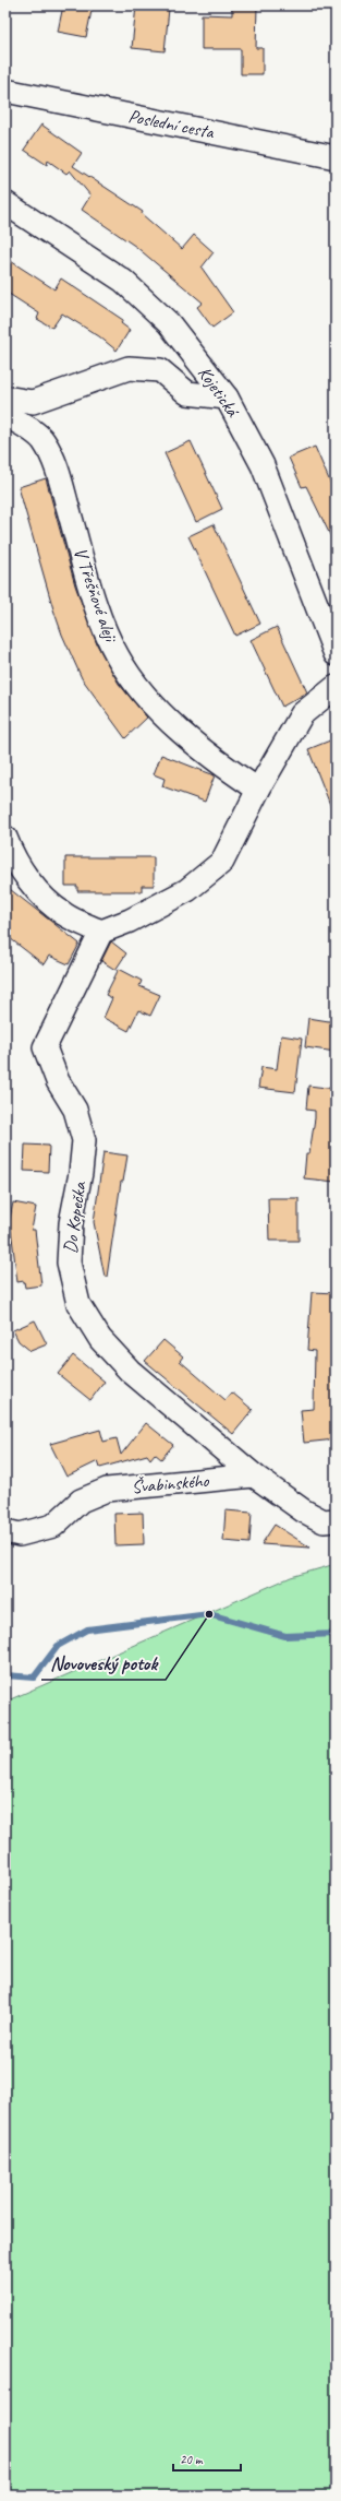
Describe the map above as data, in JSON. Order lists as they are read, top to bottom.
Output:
{
  "streets": {
    "street": [
      "Poslední cesta",
      "Kojetická",
      "V Třešňové aleji",
      "Do Kopečka",
      "Švabinského"
    ]
  },
  "crossings": [
    ["Do Kopečka", "Švabinského"]
  ],
  "places": ["Novoveský potok"],
  "scale_bar": "20 m"
}
